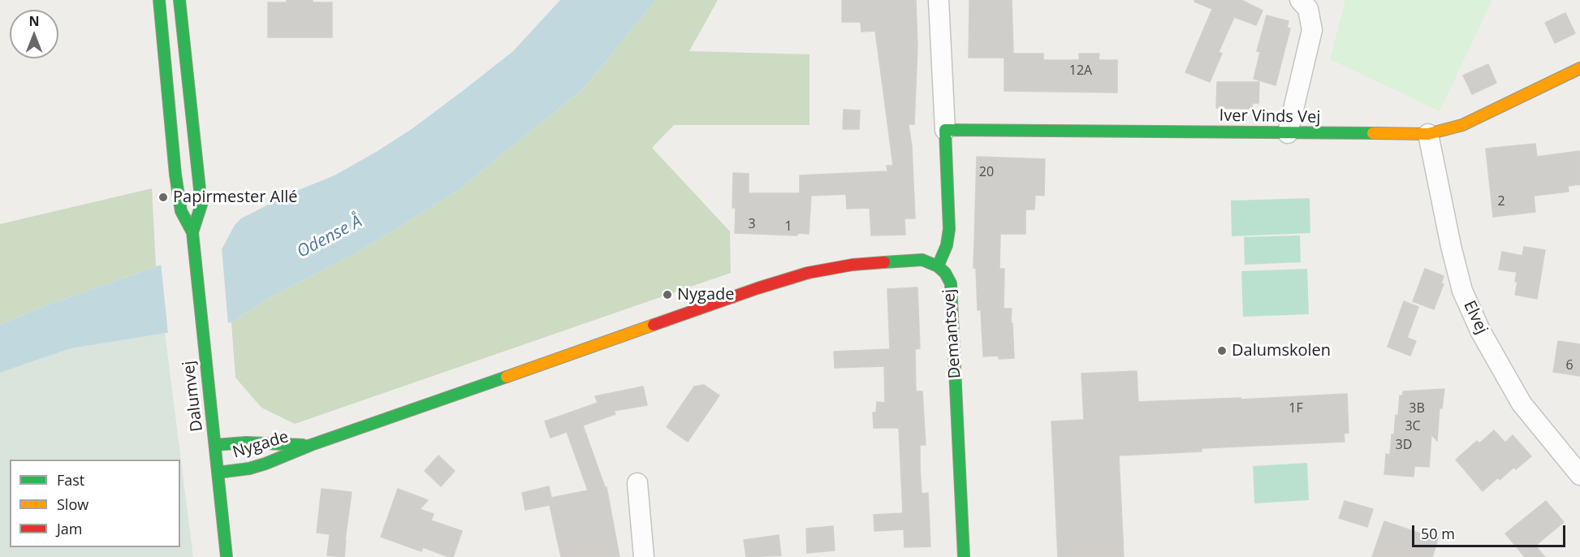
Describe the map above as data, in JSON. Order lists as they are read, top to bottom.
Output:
{
  "streets": {
    "street": [
      "Iver Vinds Vej",
      "Elvej",
      "Demantsvej",
      "Dalumvej",
      "Nygade"
    ]
  },
  "crossings": [
    ["Iver Vinds Vej", "Elvej"],
    ["Iver Vinds Vej", "Demantsvej"],
    ["Demantsvej", "Nygade"],
    ["Dalumvej", "Nygade"]
  ],
  "water": ["Odense Å"],
  "places": ["Papirmester Allé", "Nygade", "Dalumskolen"],
  "house_numbers": [
    "12A",
    "20",
    "2",
    "3",
    "1",
    "6",
    "1F",
    "3B",
    "3C",
    "3D"
  ],
  "legend": ["Fast", "Slow", "Jam"],
  "scale_bar": "50 m",
  "north": "top"
}
